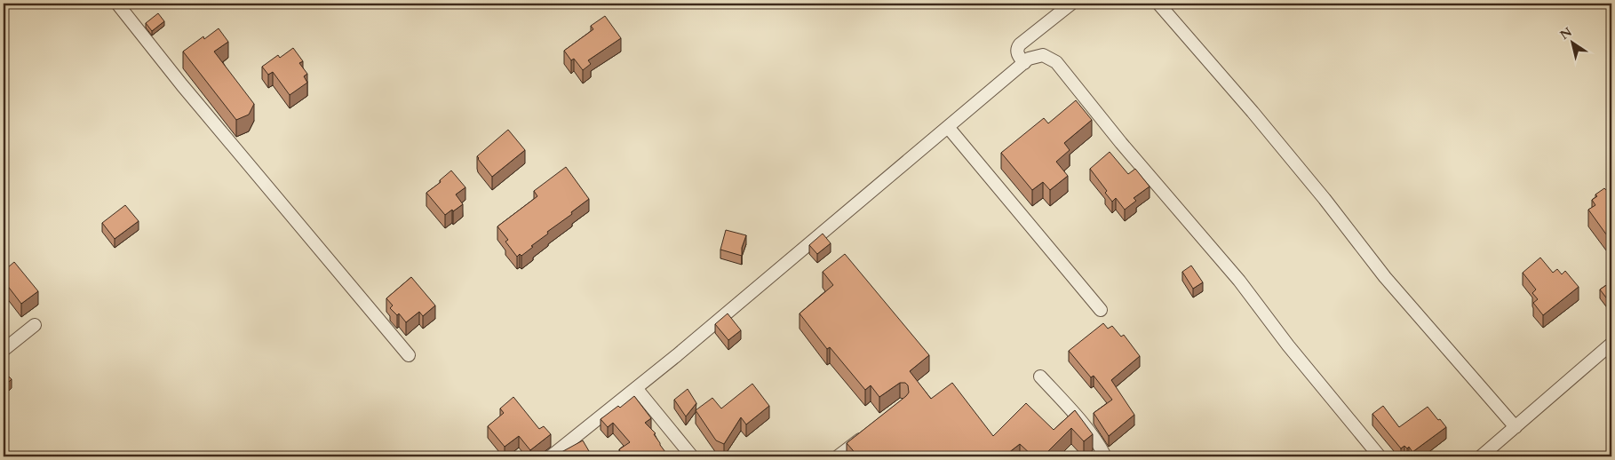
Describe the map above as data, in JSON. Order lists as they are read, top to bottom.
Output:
{
  "north": "top left"
}
